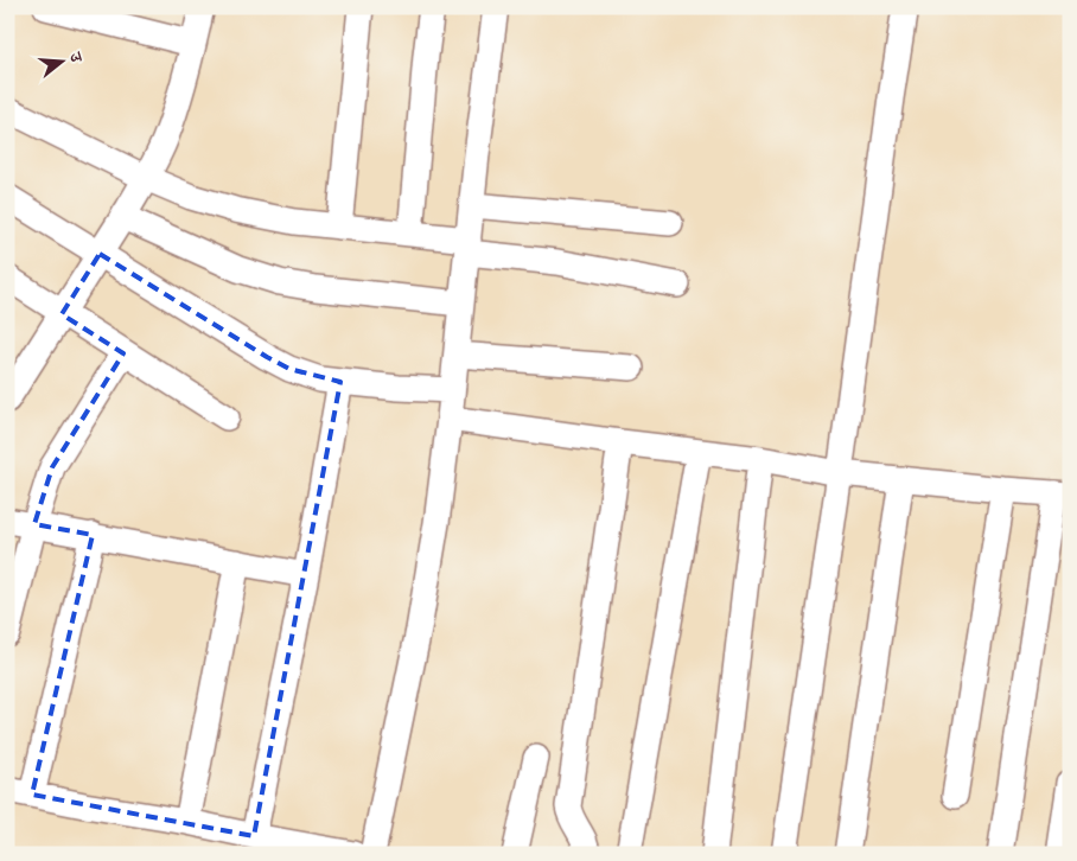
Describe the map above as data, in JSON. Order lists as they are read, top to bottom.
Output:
{
  "north": "right"
}
